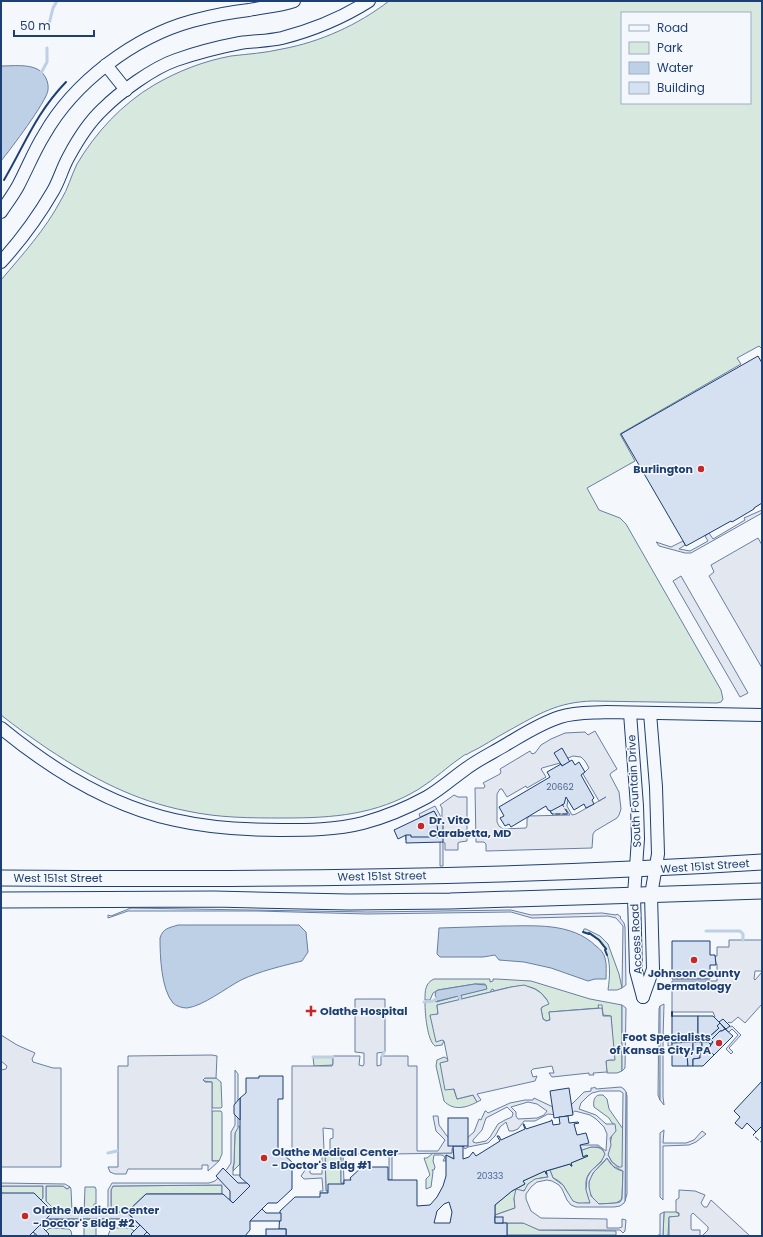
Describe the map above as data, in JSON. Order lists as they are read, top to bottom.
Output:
{
  "streets": {
    "main road": ["West 151st Street"],
    "street": ["South Fountain Drive", "Access Road"]
  },
  "crossings": [
    ["South Fountain Drive", "West 151st Street"],
    ["South Fountain Drive", "Access Road"],
    ["West 151st Street", "Access Road"]
  ],
  "places": {
    "other": [
      "Burlington",
      "Dr. Vito Carabetta, MD",
      "Johnson County Dermatology",
      "Foot Specialists of Kansas City, PA",
      "Olathe Medical Center - Doctor's Bldg #1",
      "Olathe Medical Center - Doctor's Bldg #2"
    ],
    "health": ["Olathe Hospital"]
  },
  "house_numbers": ["20662", "20333"],
  "legend": [
    "Road",
    "Park",
    "Water",
    "Building"
  ],
  "scale_bar": "50 m"
}
